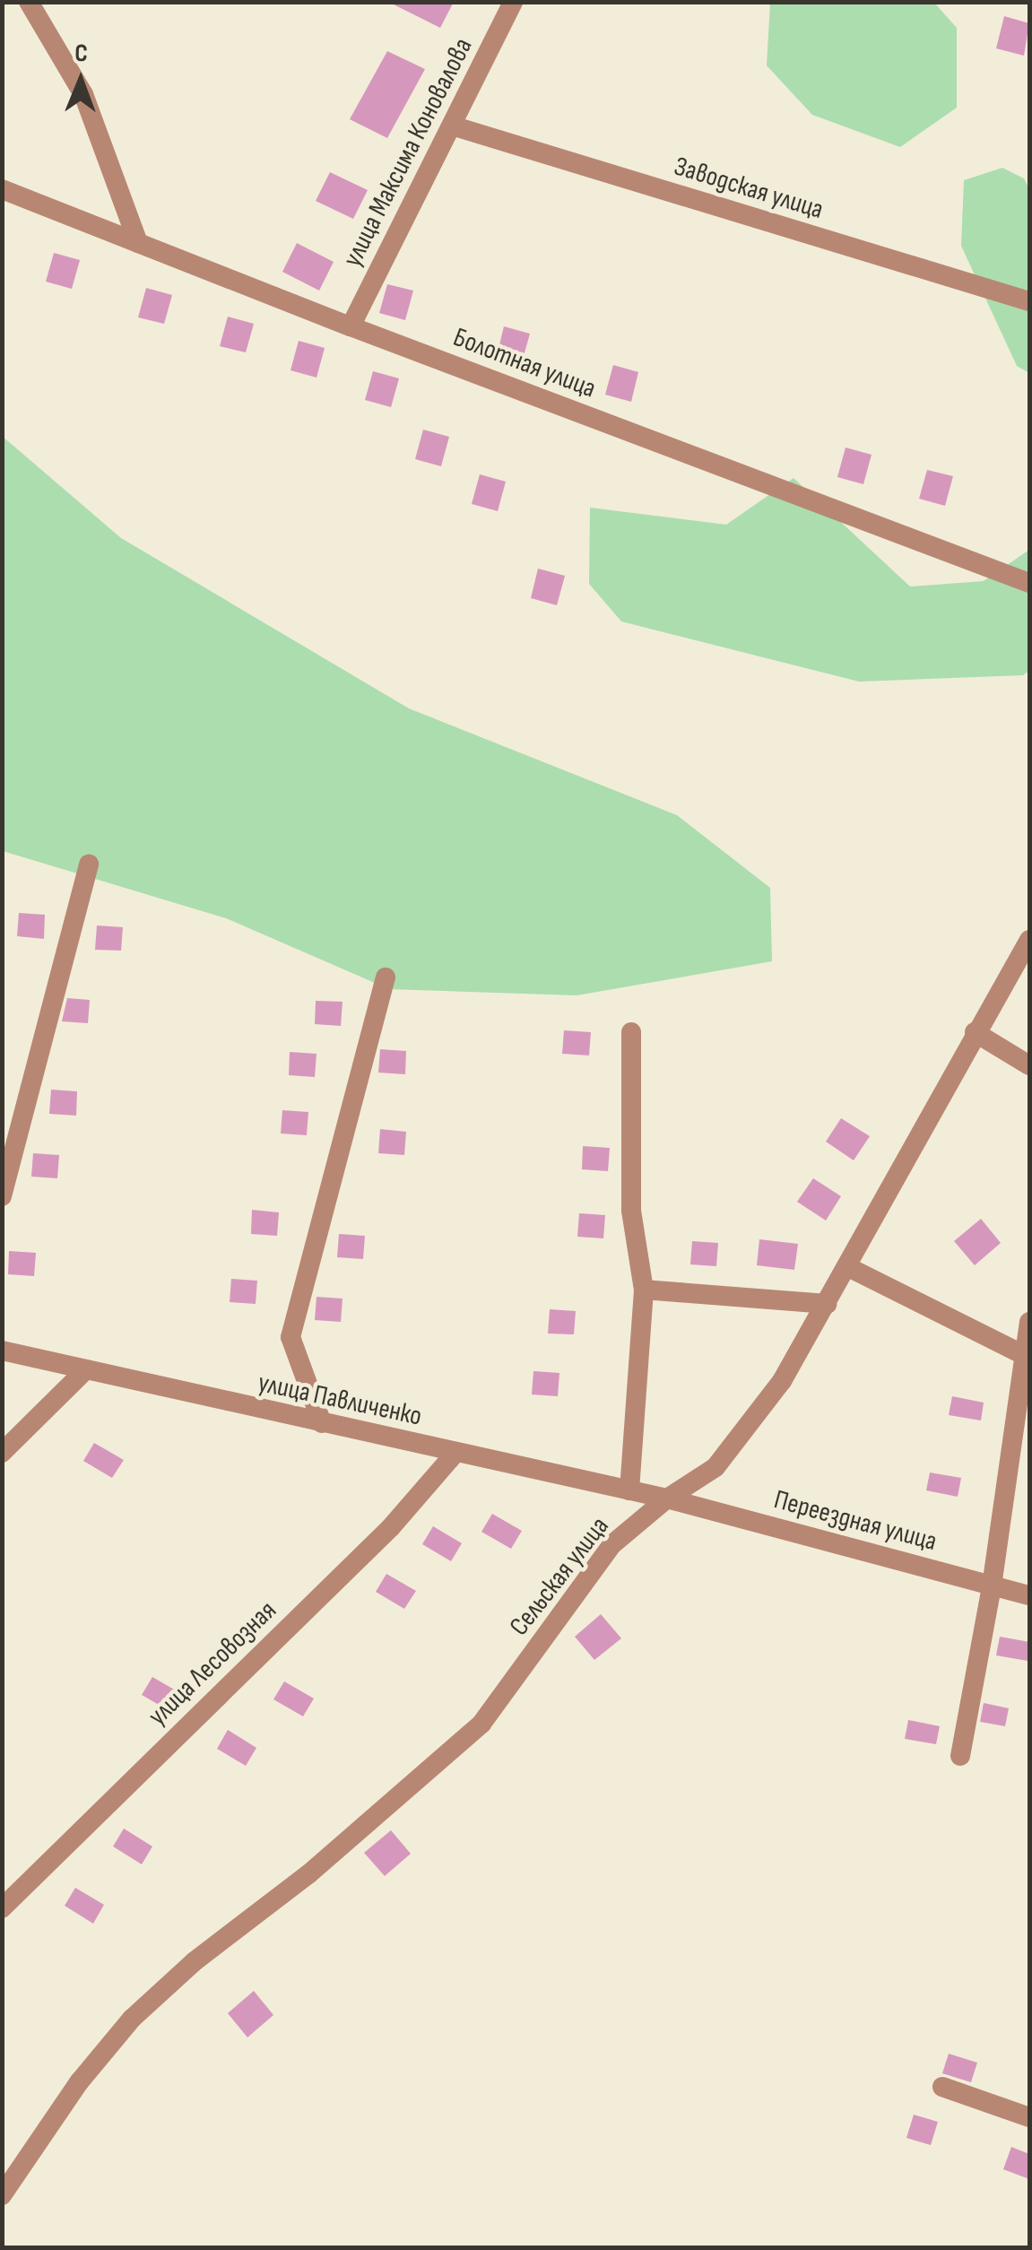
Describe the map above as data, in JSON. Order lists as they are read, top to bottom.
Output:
{
  "streets": {
    "street": [
      "улица Максима Коновалова",
      "Заводская улица",
      "Болотная улица",
      "улица Павличенко",
      "Переездная улица",
      "Сельская улица",
      "улица Лесовозная"
    ]
  },
  "crossings": [
    ["улица Максима Коновалова", "Заводская улица"],
    ["улица Максима Коновалова", "Болотная улица"],
    ["улица Павличенко", "Переездная улица"],
    ["улица Павличенко", "Сельская улица"],
    ["улица Павличенко", "улица Лесовозная"],
    ["Переездная улица", "Сельская улица"]
  ],
  "north": "top"
}
